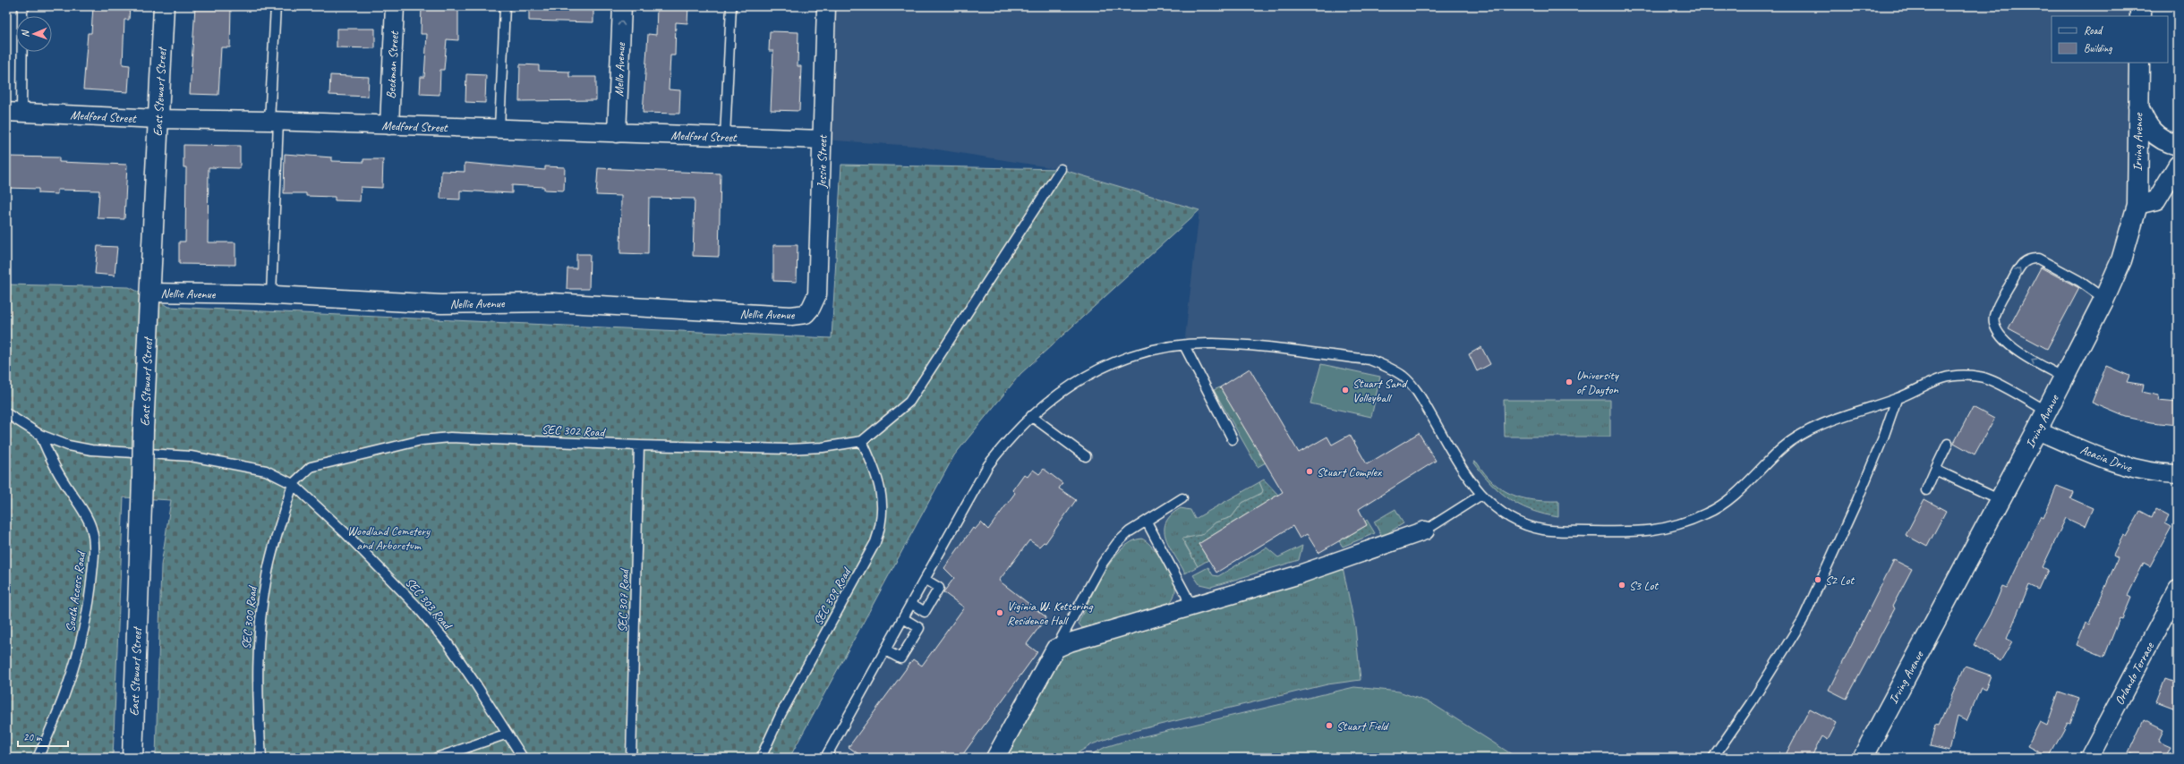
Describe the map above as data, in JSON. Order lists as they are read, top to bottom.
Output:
{
  "streets": {
    "street": [
      "Beckman Street",
      "Mello Avenue",
      "East Stewart Street",
      "Medford Street",
      "Irving Avenue",
      "Jessie Street",
      "Nellie Avenue",
      "Acacia Drive",
      "Orlando Terrace"
    ],
    "lane": [
      "SEC 302 Road",
      "South Access Road",
      "SEC 309 Road",
      "SEC 307 Road",
      "SEC 303 Road",
      "SEC 300 Road"
    ]
  },
  "crossings": [
    ["Beckman Street", "Medford Street"],
    ["Mello Avenue", "Medford Street"],
    ["East Stewart Street", "Medford Street"],
    ["East Stewart Street", "Nellie Avenue"],
    ["Medford Street", "Jessie Street"],
    ["Irving Avenue", "Acacia Drive"],
    ["Jessie Street", "Nellie Avenue"],
    ["SEC 302 Road", "SEC 309 Road"],
    ["SEC 302 Road", "SEC 307 Road"],
    ["SEC 302 Road", "SEC 303 Road"],
    ["SEC 302 Road", "SEC 300 Road"],
    ["South Access Road", "SEC 303 Road"],
    ["SEC 303 Road", "SEC 300 Road"]
  ],
  "one_way": ["Mello Avenue"],
  "parks": ["Woodland Cemetery and Arboretum"],
  "places": [
    "University of Dayton",
    "Stuart Sand Volleyball",
    "Stuart Complex",
    "S2 Lot",
    "S3 Lot",
    "Viginia W. Kettering Residence Hall",
    "Stuart Field"
  ],
  "legend": ["Road", "Building"],
  "scale_bar": "20 m",
  "north": "left"
}
